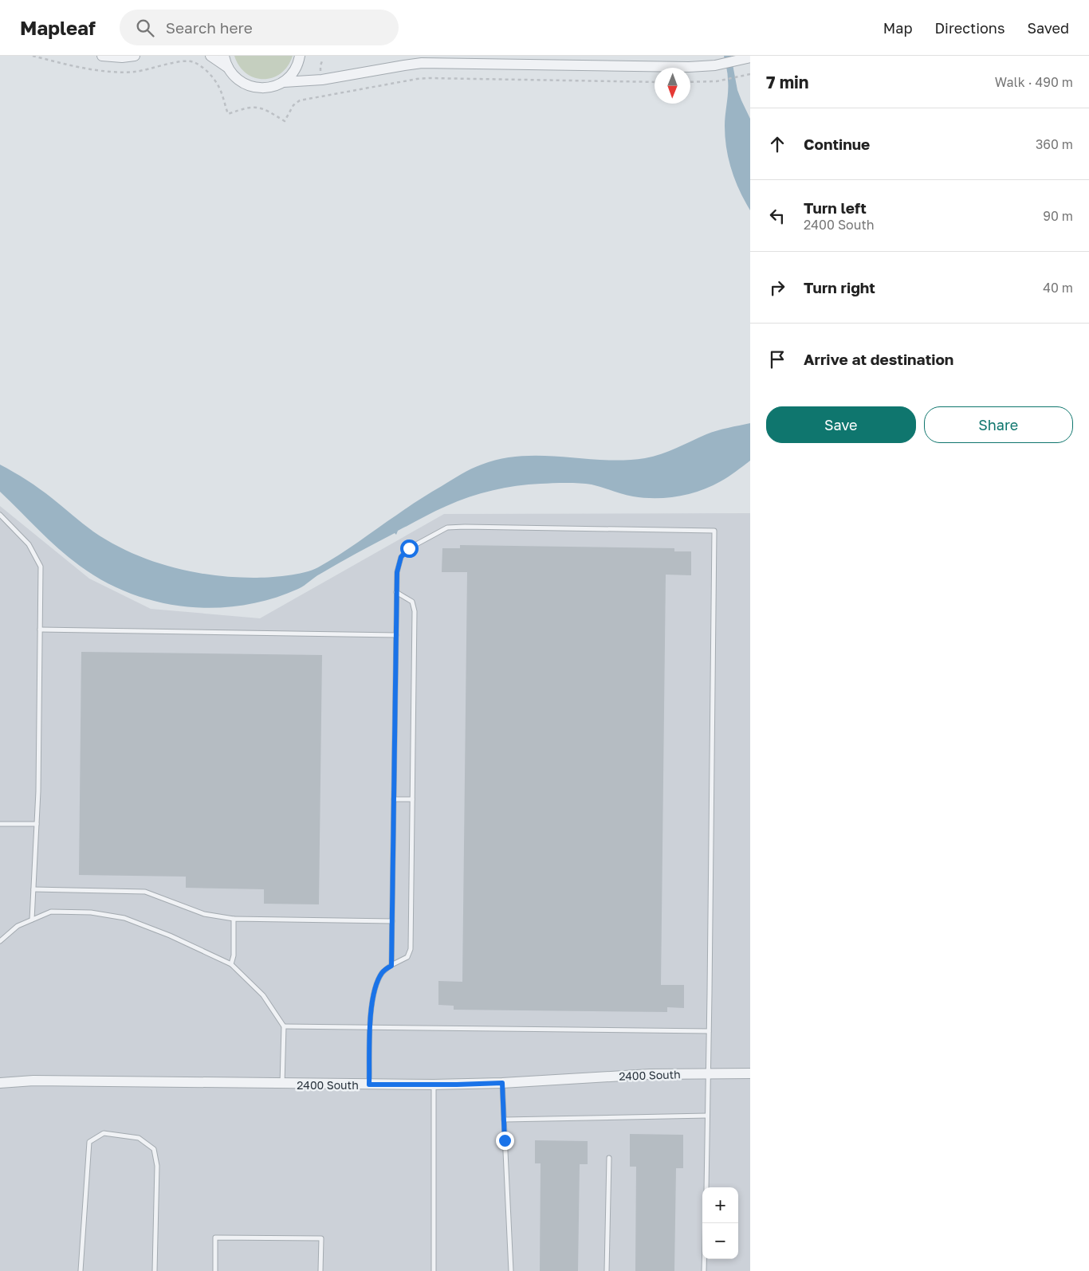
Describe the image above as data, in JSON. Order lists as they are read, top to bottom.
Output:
{
  "streets": {
    "street": ["2400 South"]
  },
  "north": "bottom",
  "page": {
    "header": "Mapleaf",
    "search": "Search here",
    "nav": ["Map", "Directions", "Saved"],
    "heading": ["7 min", "Walk · 490 m"],
    "list": [
      ["Continue", "360 m"],
      ["Turn left", "2400 South", "90 m"],
      ["Turn right", "40 m"],
      "Arrive at destination"
    ],
    "buttons": ["Save", "Share"],
    "map_buttons": ["+", "−"]
  }
}
